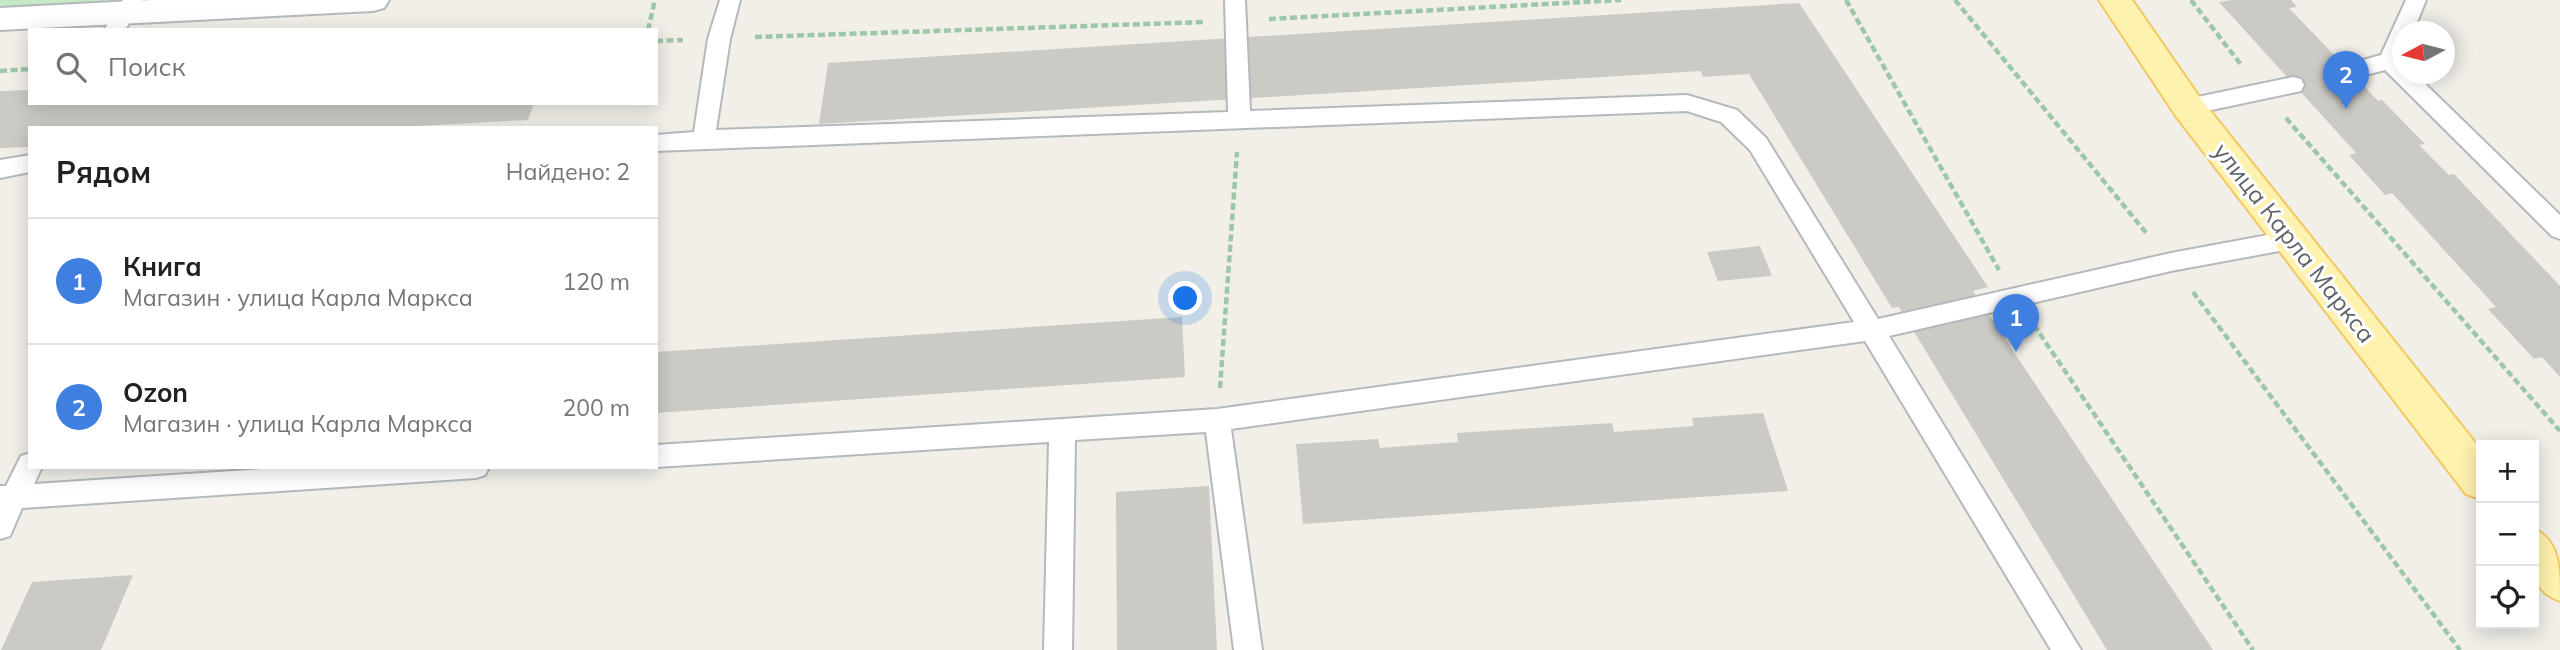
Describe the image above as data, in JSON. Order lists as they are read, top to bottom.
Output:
{
  "streets": {
    "main road": ["улица Карла Маркса"]
  },
  "north": "left",
  "page": {
    "search": "Поиск",
    "pins": ["2", "1"],
    "heading": ["Рядом", "Найдено: 2"],
    "list": [
      {
        "mark": "1",
        "name": "Книга",
        "note": "Магазин · улица Карла Маркса",
        "value": "120 m"
      },
      {
        "mark": "2",
        "name": "Ozon",
        "note": "Магазин · улица Карла Маркса",
        "value": "200 m"
      }
    ],
    "map_buttons": ["+", "−"]
  }
}
